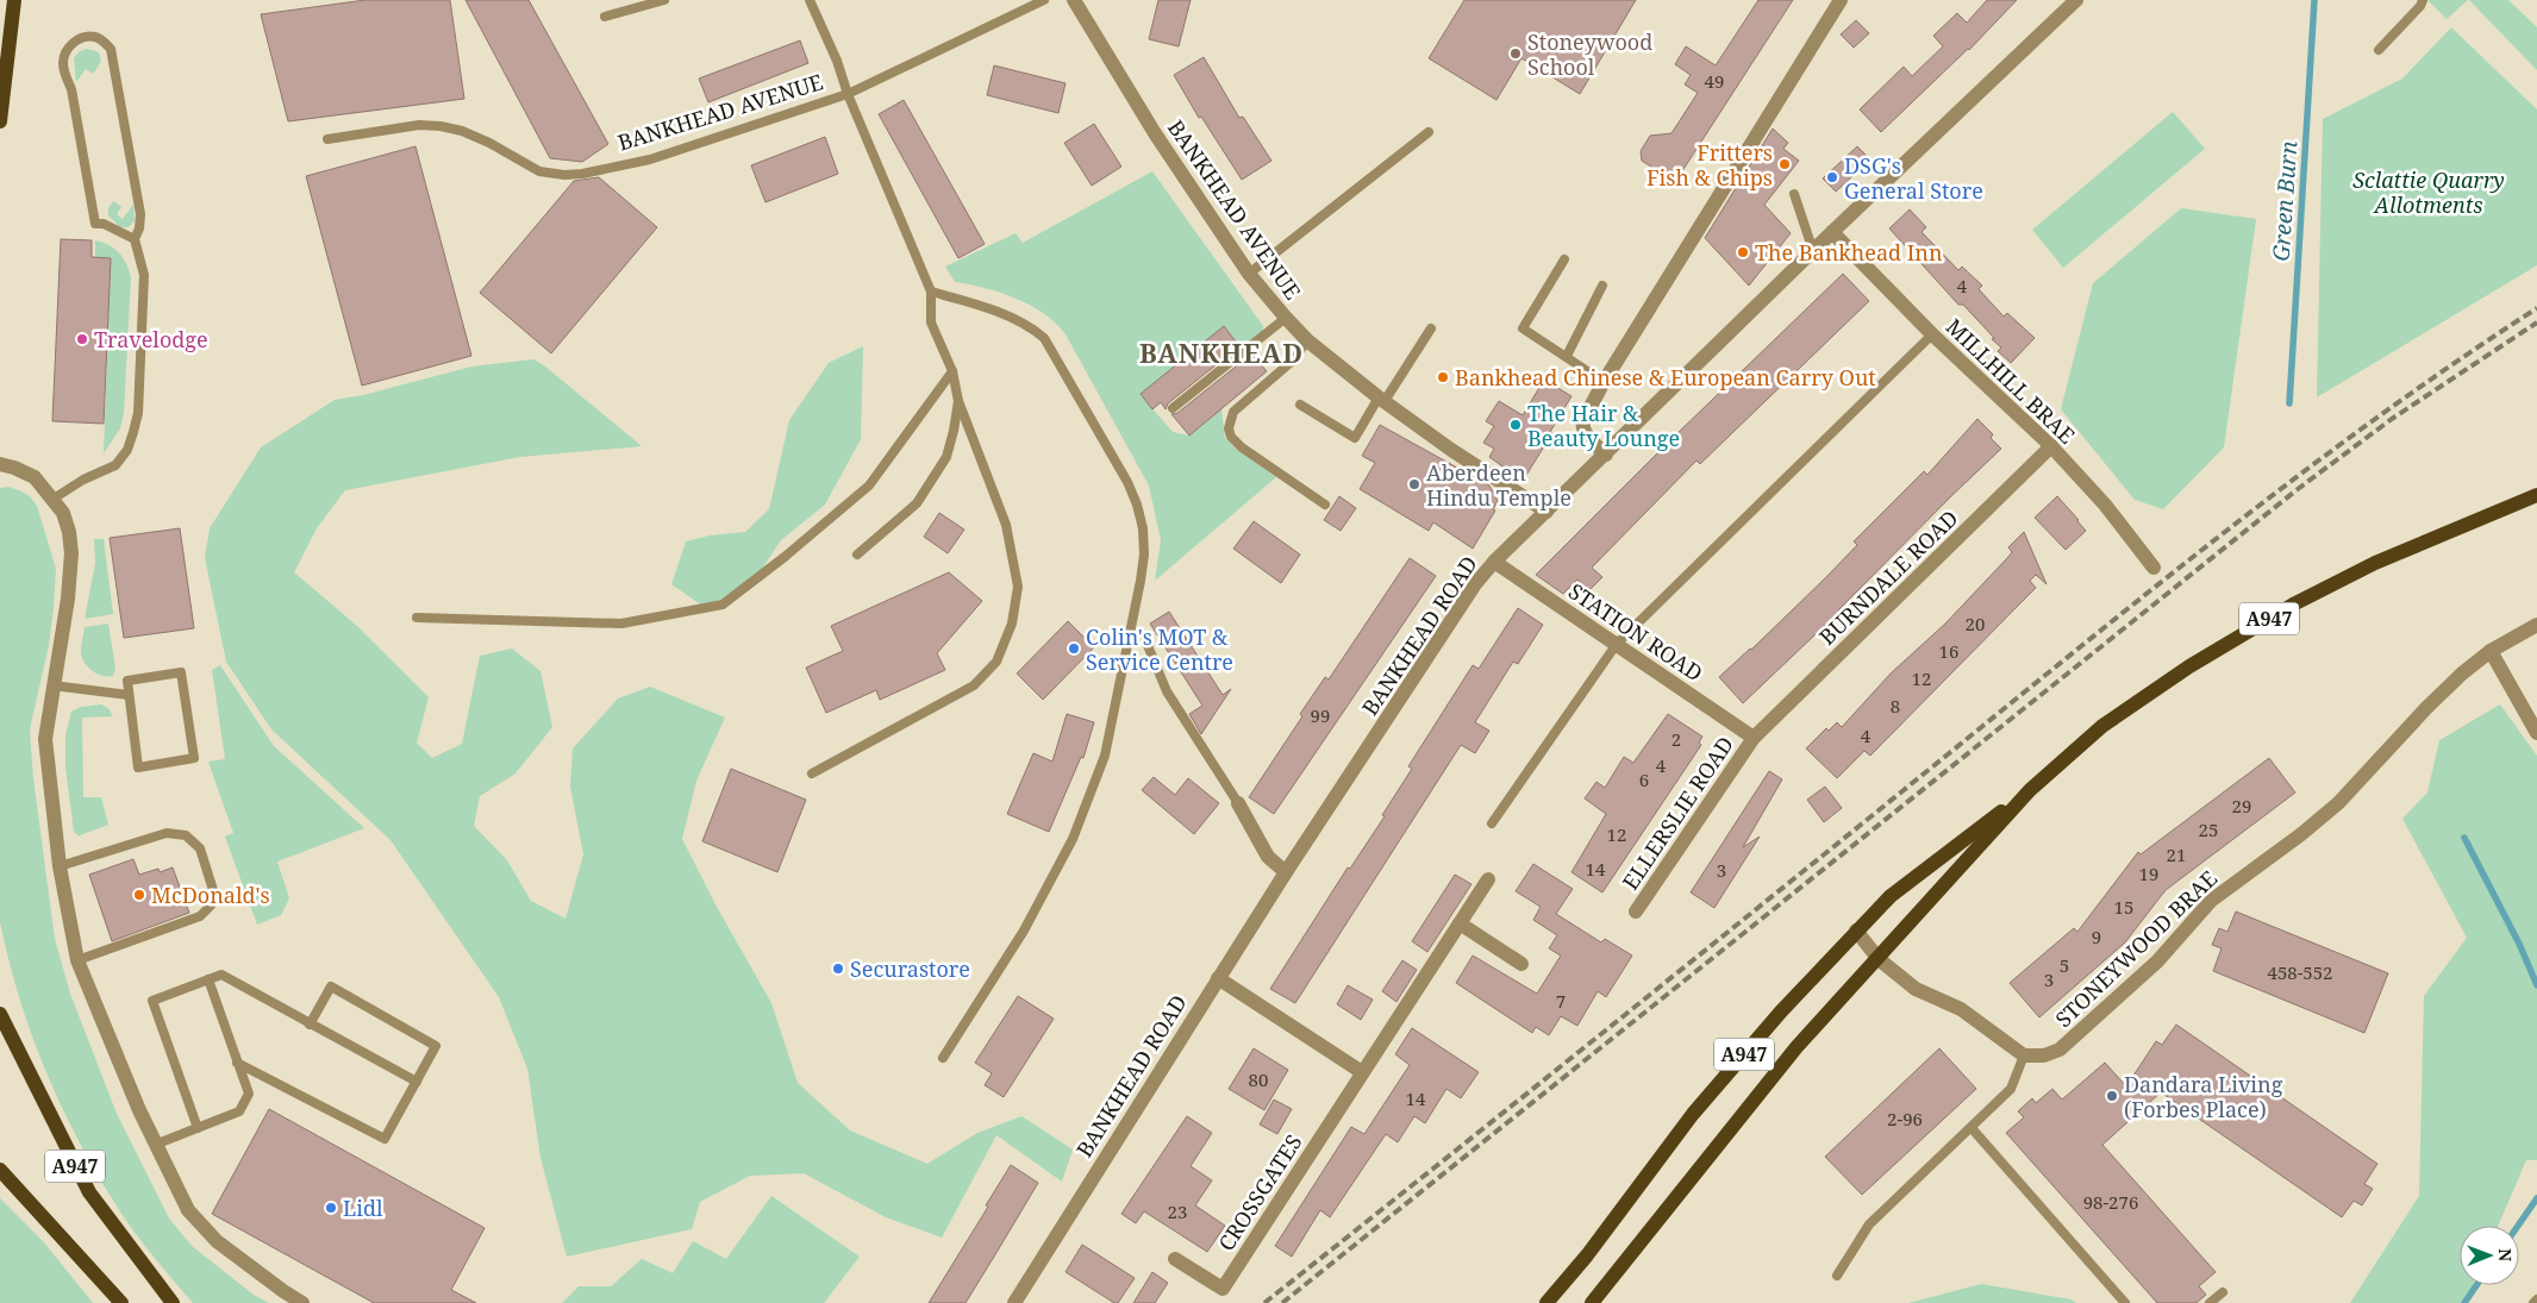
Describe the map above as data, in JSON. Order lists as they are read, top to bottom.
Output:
{
  "streets": {
    "main road": ["A947"],
    "street": [
      "BANKHEAD AVENUE",
      "MILLHILL BRAE",
      "BURNDALE ROAD",
      "STATION ROAD",
      "BANKHEAD ROAD",
      "ELLERSLIE ROAD",
      "STONEYWOOD BRAE",
      "CROSSGATES"
    ]
  },
  "crossings": [
    ["BANKHEAD AVENUE", "BANKHEAD ROAD"],
    ["MILLHILL BRAE", "BURNDALE ROAD"],
    ["MILLHILL BRAE", "BANKHEAD ROAD"],
    ["BURNDALE ROAD", "STATION ROAD"],
    ["BURNDALE ROAD", "ELLERSLIE ROAD"],
    ["STATION ROAD", "BANKHEAD ROAD"],
    ["STATION ROAD", "ELLERSLIE ROAD"]
  ],
  "districts": ["BANKHEAD"],
  "water": ["Green Burn"],
  "parks": ["Sclattie Quarry Allotments"],
  "places": [
    "Stoneywood School",
    "Fritters Fish & Chips",
    "DSG's General Store",
    "The Bankhead Inn",
    "Travelodge",
    "Bankhead Chinese & European Carry Out",
    "The Hair & Beauty Lounge",
    "Aberdeen Hindu Temple",
    "Colin's MOT & Service Centre",
    "McDonald's",
    "Securastore",
    "Dandara Living (Forbes Place)",
    "Lidl"
  ],
  "house_numbers": [
    "49",
    "4",
    "20",
    "16",
    "12",
    "8",
    "99",
    "4",
    "2",
    "4",
    "6",
    "29",
    "25",
    "12",
    "21",
    "14",
    "3",
    "19",
    "15",
    "9",
    "5",
    "458-552",
    "3",
    "7",
    "80",
    "14",
    "2-96",
    "98-276",
    "23"
  ],
  "north": "right"
}
